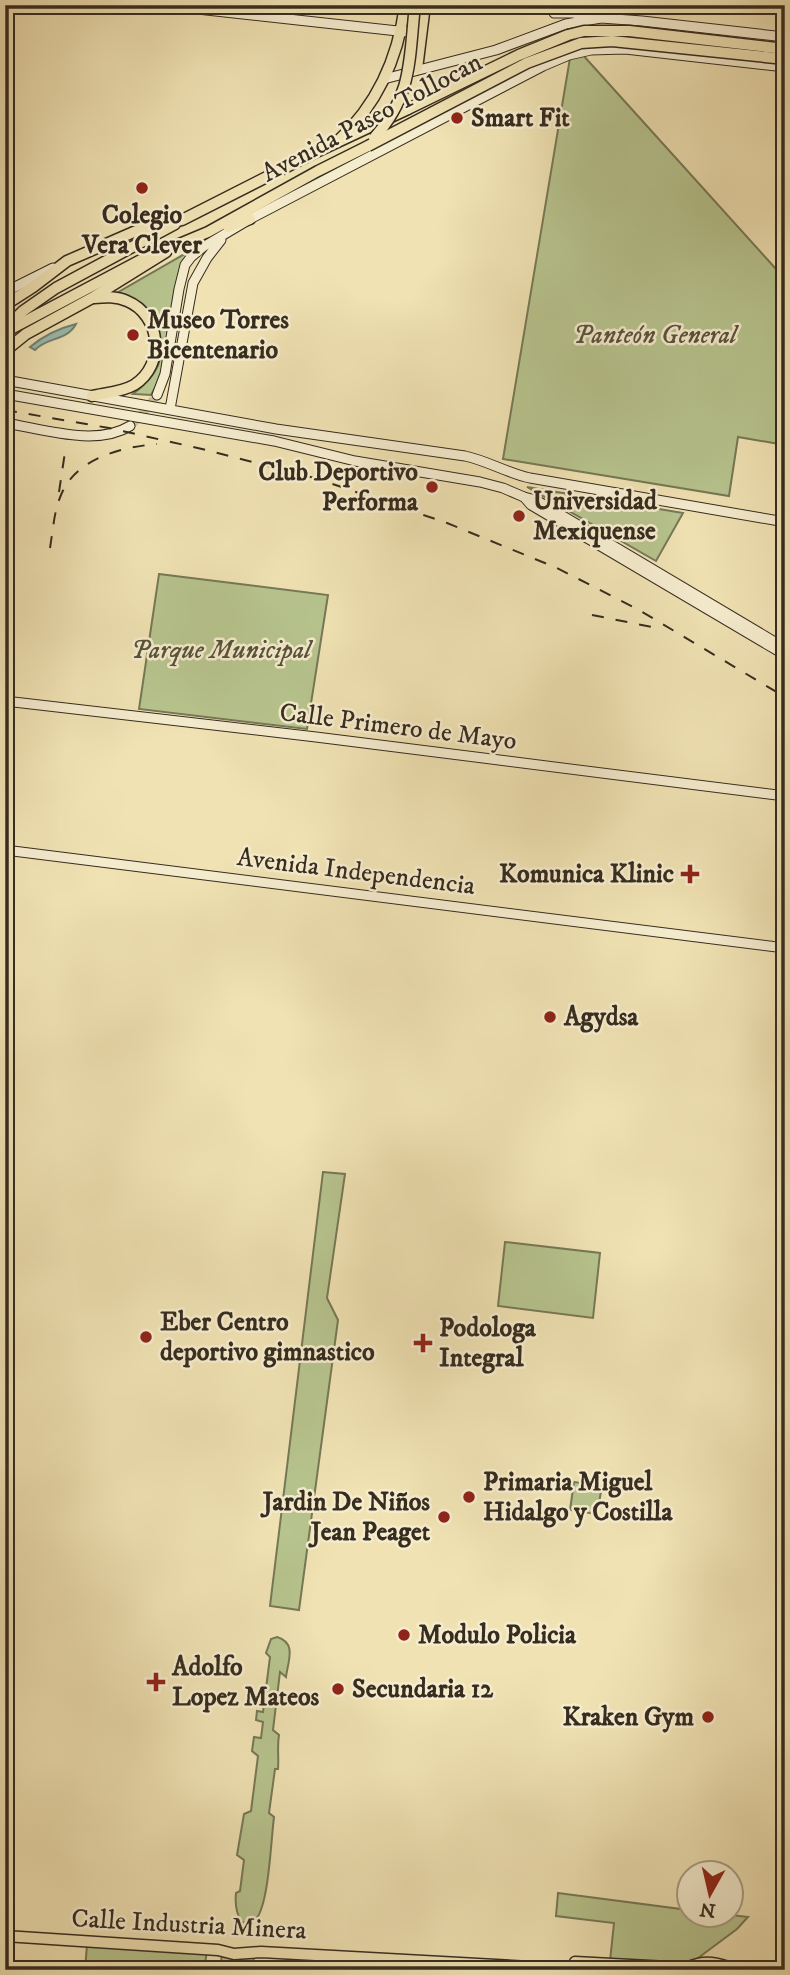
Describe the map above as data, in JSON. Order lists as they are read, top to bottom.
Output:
{
  "streets": {
    "main road": [
      "Avenida Paseo Tollocan",
      "Calle Primero de Mayo",
      "Avenida Independencia",
      "Calle Industria Minera"
    ]
  },
  "parks": ["Panteón General", "Parque Municipal"],
  "places": {
    "other": [
      "Smart Fit",
      "Colegio Vera Clever",
      "Museo Torres Bicentenario",
      "Club Deportivo Performa",
      "Universidad Mexiquense",
      "Agydsa",
      "Eber Centro deportivo gimnastico",
      "Primaria Miguel Hidalgo y Costilla",
      "Jardin De Niños Jean Peaget",
      "Modulo Policia",
      "Secundaria 12",
      "Kraken Gym"
    ],
    "health": ["Komunica Klinic", "Podologa Integral", "Adolfo Lopez Mateos"]
  },
  "north": "bottom"
}
